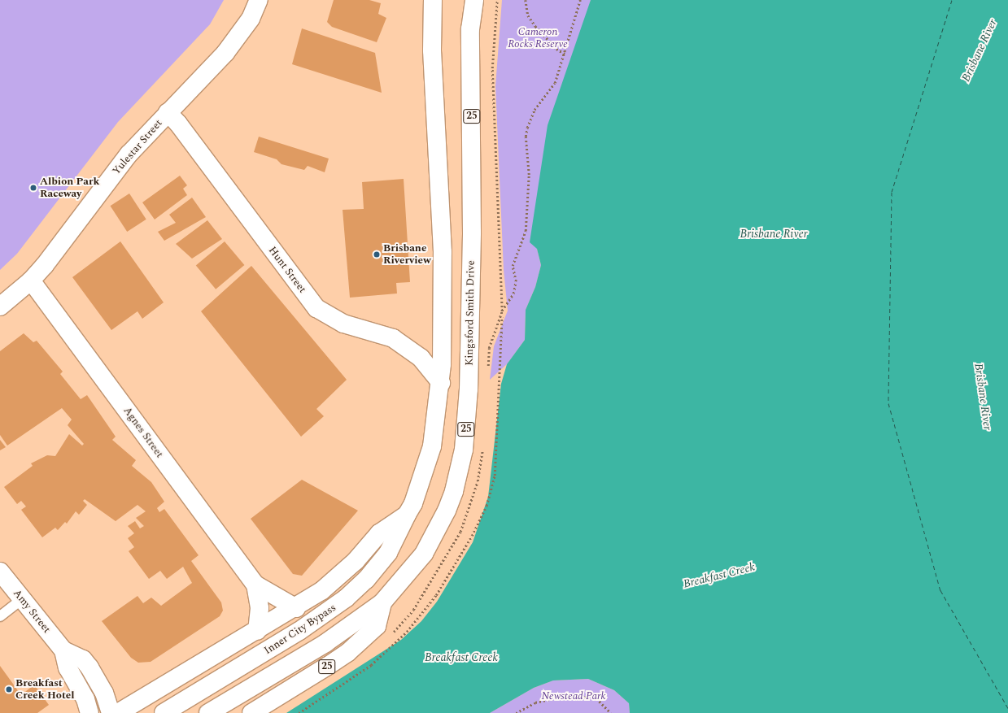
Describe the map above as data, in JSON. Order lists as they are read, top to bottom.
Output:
{
  "streets": {
    "main road": [
      "25",
      "Yulestar Street",
      "Hunt Street",
      "Kingsford Smith Drive",
      "Agnes Street",
      "Amy Street",
      "Inner City Bypass"
    ]
  },
  "crossings": [
    ["25", "Kingsford Smith Drive"],
    ["Yulestar Street", "Hunt Street"],
    ["Yulestar Street", "Agnes Street"]
  ],
  "water": ["Brisbane River", "Breakfast Creek"],
  "parks": ["Cameron Rocks Reserve", "Newstead Park"],
  "places": ["Albion Park Raceway", "Brisbane Riverview", "Breakfast Creek Hotel"]
}
